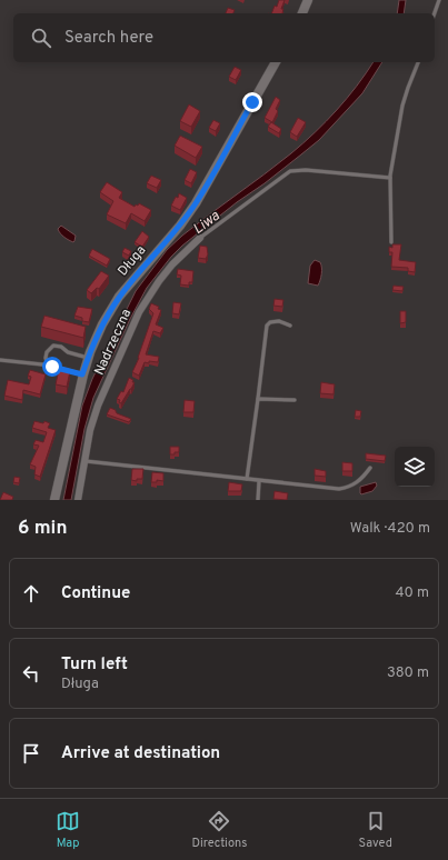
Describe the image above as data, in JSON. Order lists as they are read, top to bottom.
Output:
{
  "streets": {
    "street": ["Długa", "Nadrzeczna"]
  },
  "water": ["Liwa"],
  "page": {
    "search": "Search here",
    "heading": ["6 min", "Walk · 420 m"],
    "list": [
      ["Continue", "40 m"],
      ["Turn left", "Długa", "380 m"],
      "Arrive at destination"
    ],
    "nav": ["Map", "Directions", "Saved"]
  }
}
